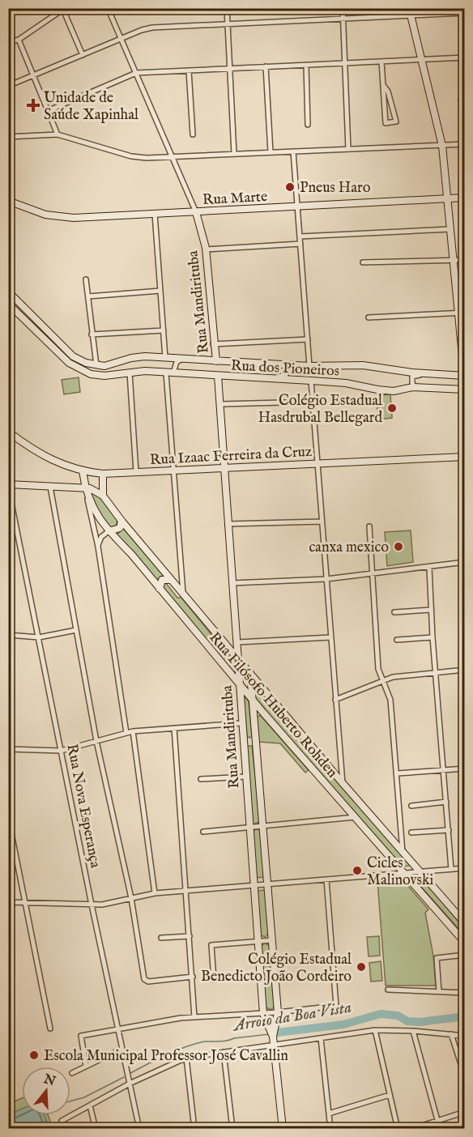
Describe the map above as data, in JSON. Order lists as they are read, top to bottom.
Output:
{
  "streets": {
    "street": [
      "Rua Marte",
      "Rua Mandirituba",
      "Rua dos Pioneiros",
      "Rua Izaac Ferreira da Cruz",
      "Rua Filósofo Huberto Rohden",
      "Rua Nova Esperança"
    ]
  },
  "crossings": [
    ["Rua Marte", "Rua Mandirituba"],
    ["Rua Mandirituba", "Rua dos Pioneiros"],
    ["Rua Mandirituba", "Rua Izaac Ferreira da Cruz"],
    ["Rua Mandirituba", "Rua Filósofo Huberto Rohden"],
    ["Rua Izaac Ferreira da Cruz", "Rua Filósofo Huberto Rohden"]
  ],
  "water": ["Arroio da Boa Vista"],
  "places": {
    "health": ["Unidade de Saúde Xapinhal"],
    "other": [
      "Pneus Haro",
      "Colégio Estadual Hasdrubal Bellegard",
      "canxa mexico",
      "Cicles Malinovski",
      "Colégio Estadual Benedicto João Cordeiro",
      "Escola Municipal Professor José Cavallin"
    ]
  },
  "north": "top"
}
